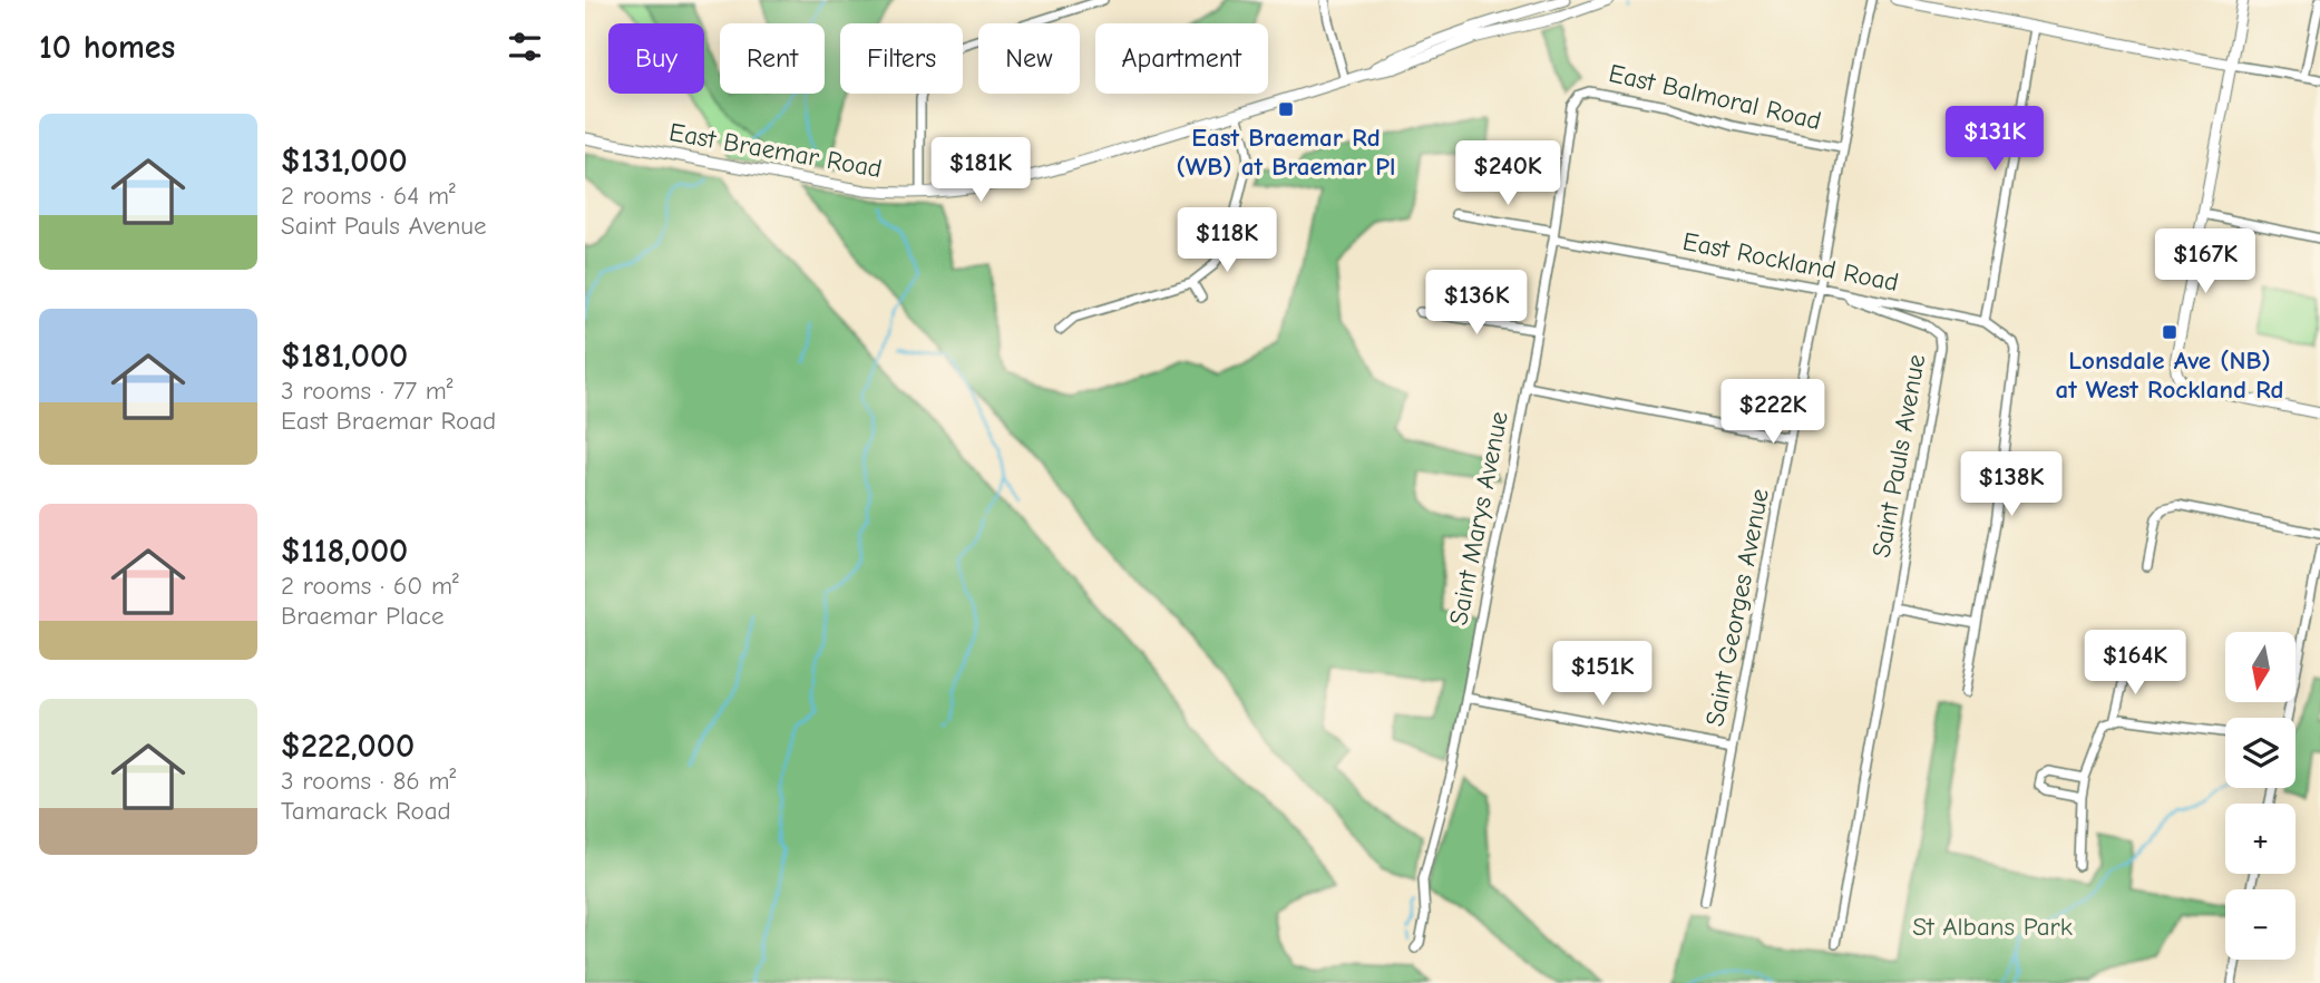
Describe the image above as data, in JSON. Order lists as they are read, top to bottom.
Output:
{
  "streets": {
    "street": [
      "East Balmoral Road",
      "East Braemar Road",
      "East Rockland Road",
      "Saint Pauls Avenue",
      "Saint Marys Avenue",
      "Saint Georges Avenue"
    ]
  },
  "crossings": [
    ["East Balmoral Road", "Saint Marys Avenue"],
    ["East Balmoral Road", "Saint Georges Avenue"],
    ["East Rockland Road", "Saint Pauls Avenue"],
    ["East Rockland Road", "Saint Marys Avenue"],
    ["East Rockland Road", "Saint Georges Avenue"]
  ],
  "parks": ["St Albans Park"],
  "places": {
    "transit": ["East Braemar Rd (WB) at Braemar Pl", "Lonsdale Ave (NB) at West Rockland Rd"]
  },
  "north": "bottom",
  "page": {
    "heading": "10 homes",
    "chip": [
      "Buy",
      "Rent",
      "Filters",
      "New",
      "Apartment"
    ],
    "list": [
      {
        "name": "$131,000",
        "note": "2 rooms · 64 m² · Saint Pauls Avenue"
      },
      {
        "name": "$181,000",
        "note": "3 rooms · 77 m² · East Braemar Road"
      },
      {
        "name": "$118,000",
        "note": "2 rooms · 60 m² · Braemar Place"
      },
      {
        "name": "$222,000",
        "note": "3 rooms · 86 m² · Tamarack Road"
      }
    ],
    "price": [
      "$131K",
      "$181K",
      "$240K",
      "$118K",
      "$167K",
      "$136K",
      "$222K",
      "$138K",
      "$164K",
      "$151K"
    ],
    "map_buttons": ["+", "−"]
  }
}
